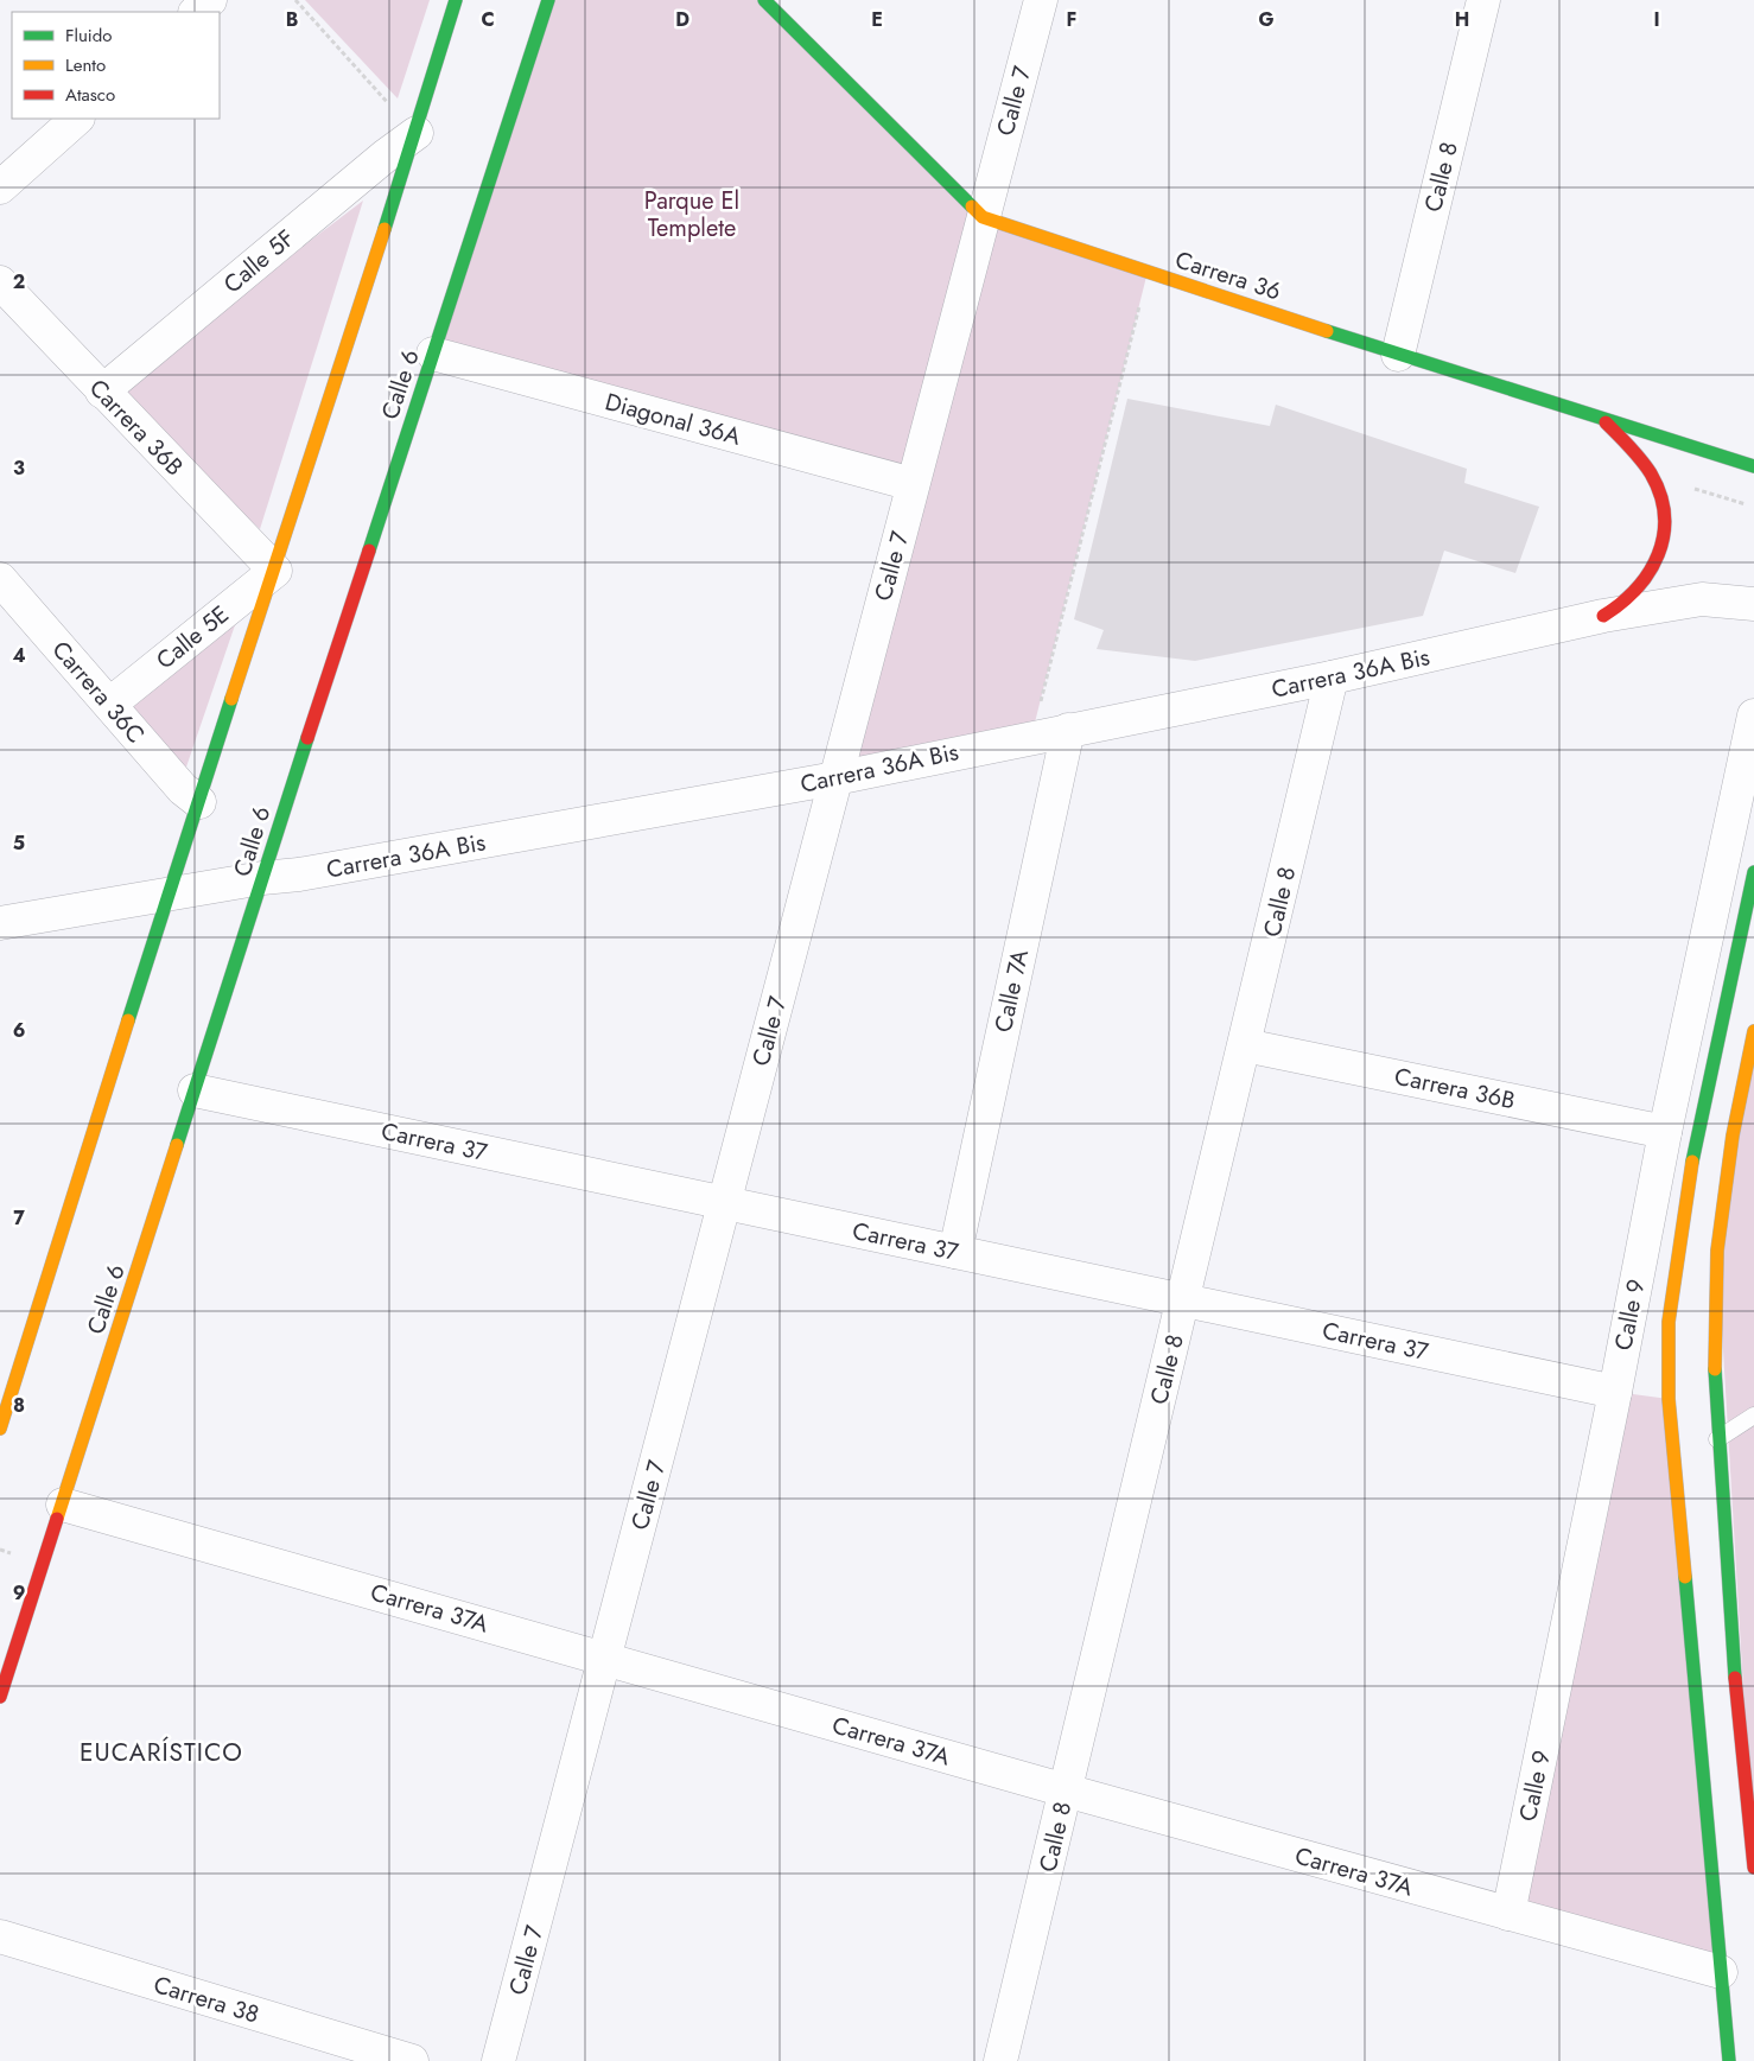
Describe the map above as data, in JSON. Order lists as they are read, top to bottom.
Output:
{
  "streets": {
    "main road": ["Carrera 36", "Calle 6", "Calle 9"],
    "street": [
      "Calle 7",
      "Calle 8",
      "Calle 5F",
      "Diagonal 36A",
      "Carrera 36B",
      "Calle 5E",
      "Carrera 36A Bis",
      "Carrera 36C",
      "Calle 7A",
      "Carrera 37",
      "Carrera 37A",
      "Carrera 38"
    ]
  },
  "crossings": [
    ["Calle 7", "Carrera 36"],
    ["Calle 7", "Diagonal 36A"],
    ["Calle 7", "Carrera 36A Bis"],
    ["Calle 7", "Carrera 37"],
    ["Calle 7", "Carrera 37A"],
    ["Calle 8", "Carrera 36"],
    ["Calle 8", "Carrera 36B"],
    ["Calle 8", "Carrera 36A Bis"],
    ["Calle 8", "Carrera 37"],
    ["Calle 8", "Carrera 37A"],
    ["Calle 5F", "Carrera 36B"],
    ["Calle 6", "Diagonal 36A"],
    ["Calle 6", "Carrera 36A Bis"],
    ["Calle 6", "Carrera 37"],
    ["Calle 6", "Carrera 37A"],
    ["Carrera 36B", "Calle 5E"],
    ["Carrera 36B", "Calle 9"],
    ["Calle 5E", "Carrera 36C"],
    ["Carrera 36A Bis", "Calle 7A"],
    ["Calle 7A", "Carrera 37"],
    ["Carrera 37", "Calle 9"],
    ["Calle 9", "Carrera 37A"]
  ],
  "districts": ["EUCARÍSTICO"],
  "parks": ["Parque El Templete"],
  "legend": ["Fluido", "Lento", "Atasco"],
  "grid": {
    "columns": [
      "B",
      "C",
      "D",
      "E",
      "F",
      "G",
      "H",
      "I"
    ],
    "rows": [
      "2",
      "3",
      "4",
      "5",
      "6",
      "7",
      "8",
      "9"
    ]
  }
}
